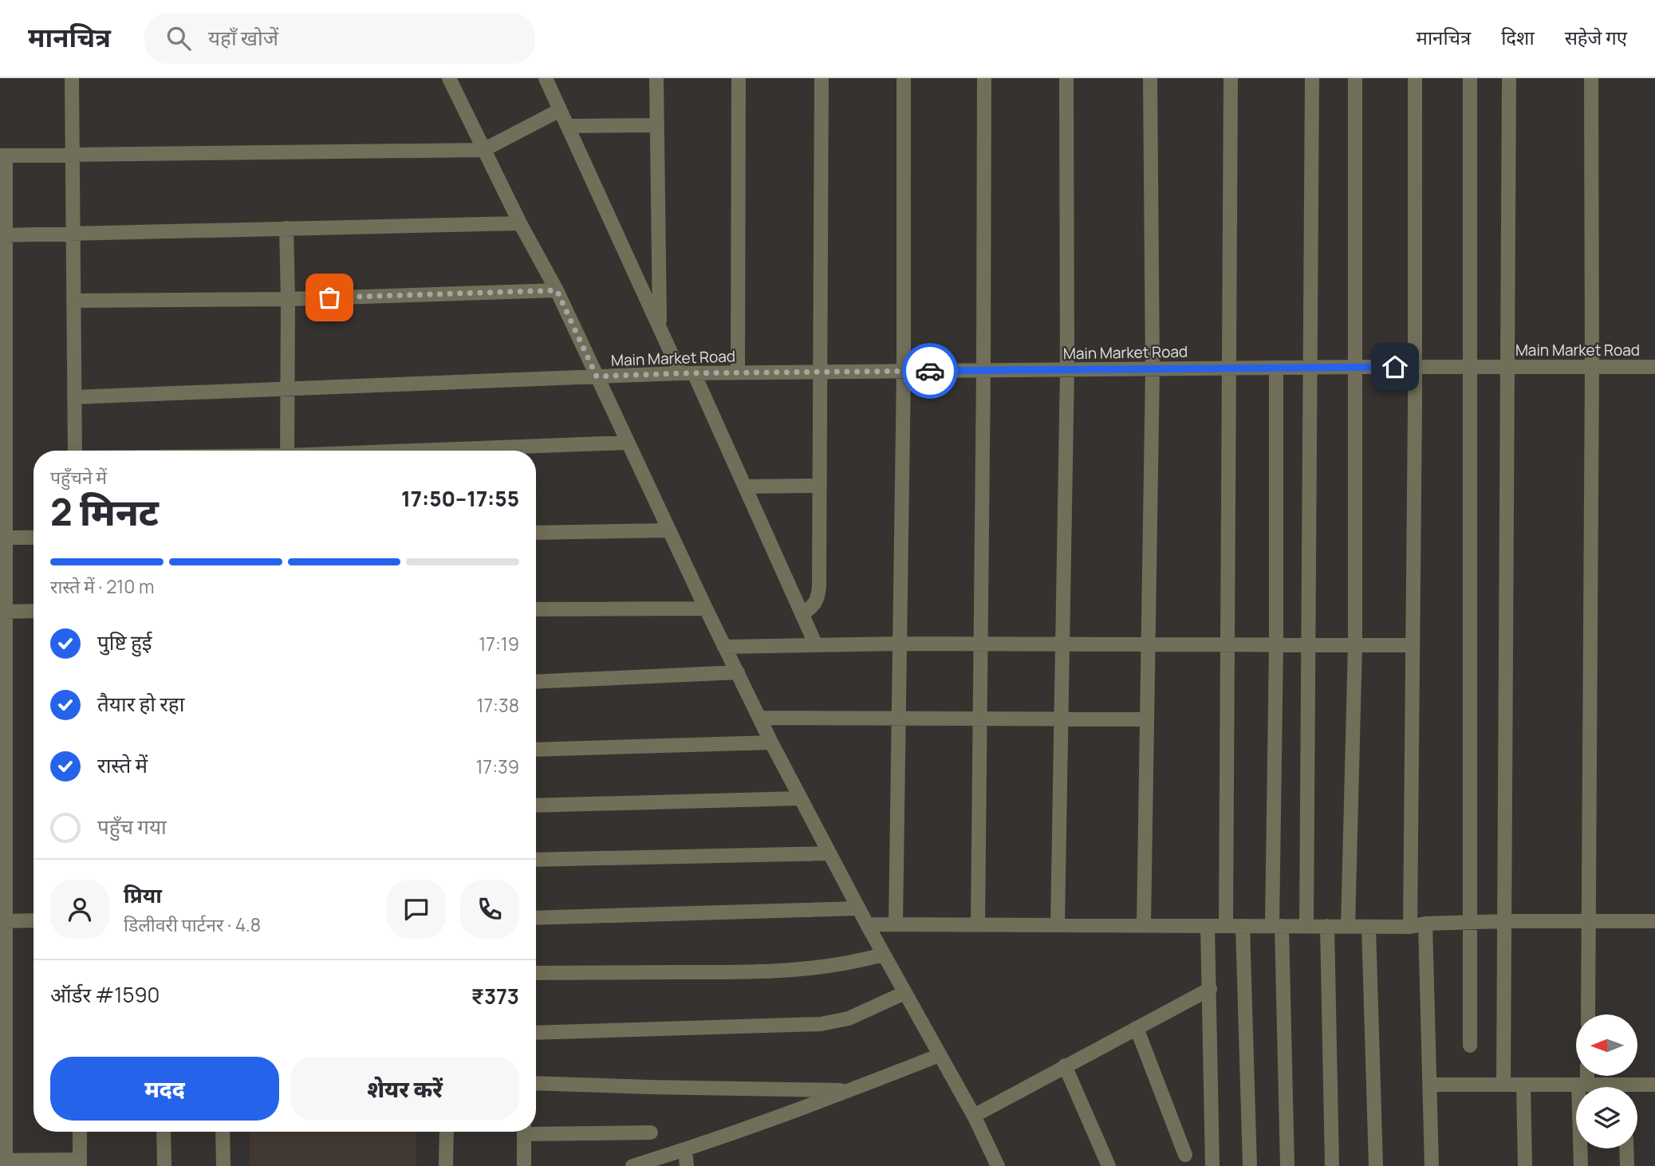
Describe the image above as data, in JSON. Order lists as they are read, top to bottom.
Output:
{
  "streets": {
    "street": ["Main Market Road"]
  },
  "north": "left",
  "page": {
    "header": "मानचित्र",
    "search": "यहाँ खोजें",
    "nav": ["मानचित्र", "दिशा", "सहेजे गए"],
    "heading": ["2 मिनट", "पहुँचने में", "17:50–17:55"],
    "panel": [
      "प्रिया",
      "डिलीवरी पार्टनर · 4.8",
      "ऑर्डर #1590",
      "₹373"
    ],
    "bar": "रास्ते में · 210 m",
    "list": [
      ["पुष्टि हुई", "17:19"],
      ["तैयार हो रहा", "17:38"],
      ["रास्ते में", "17:39"],
      "पहुँच गया"
    ],
    "buttons": ["मदद", "शेयर करें"]
  }
}
